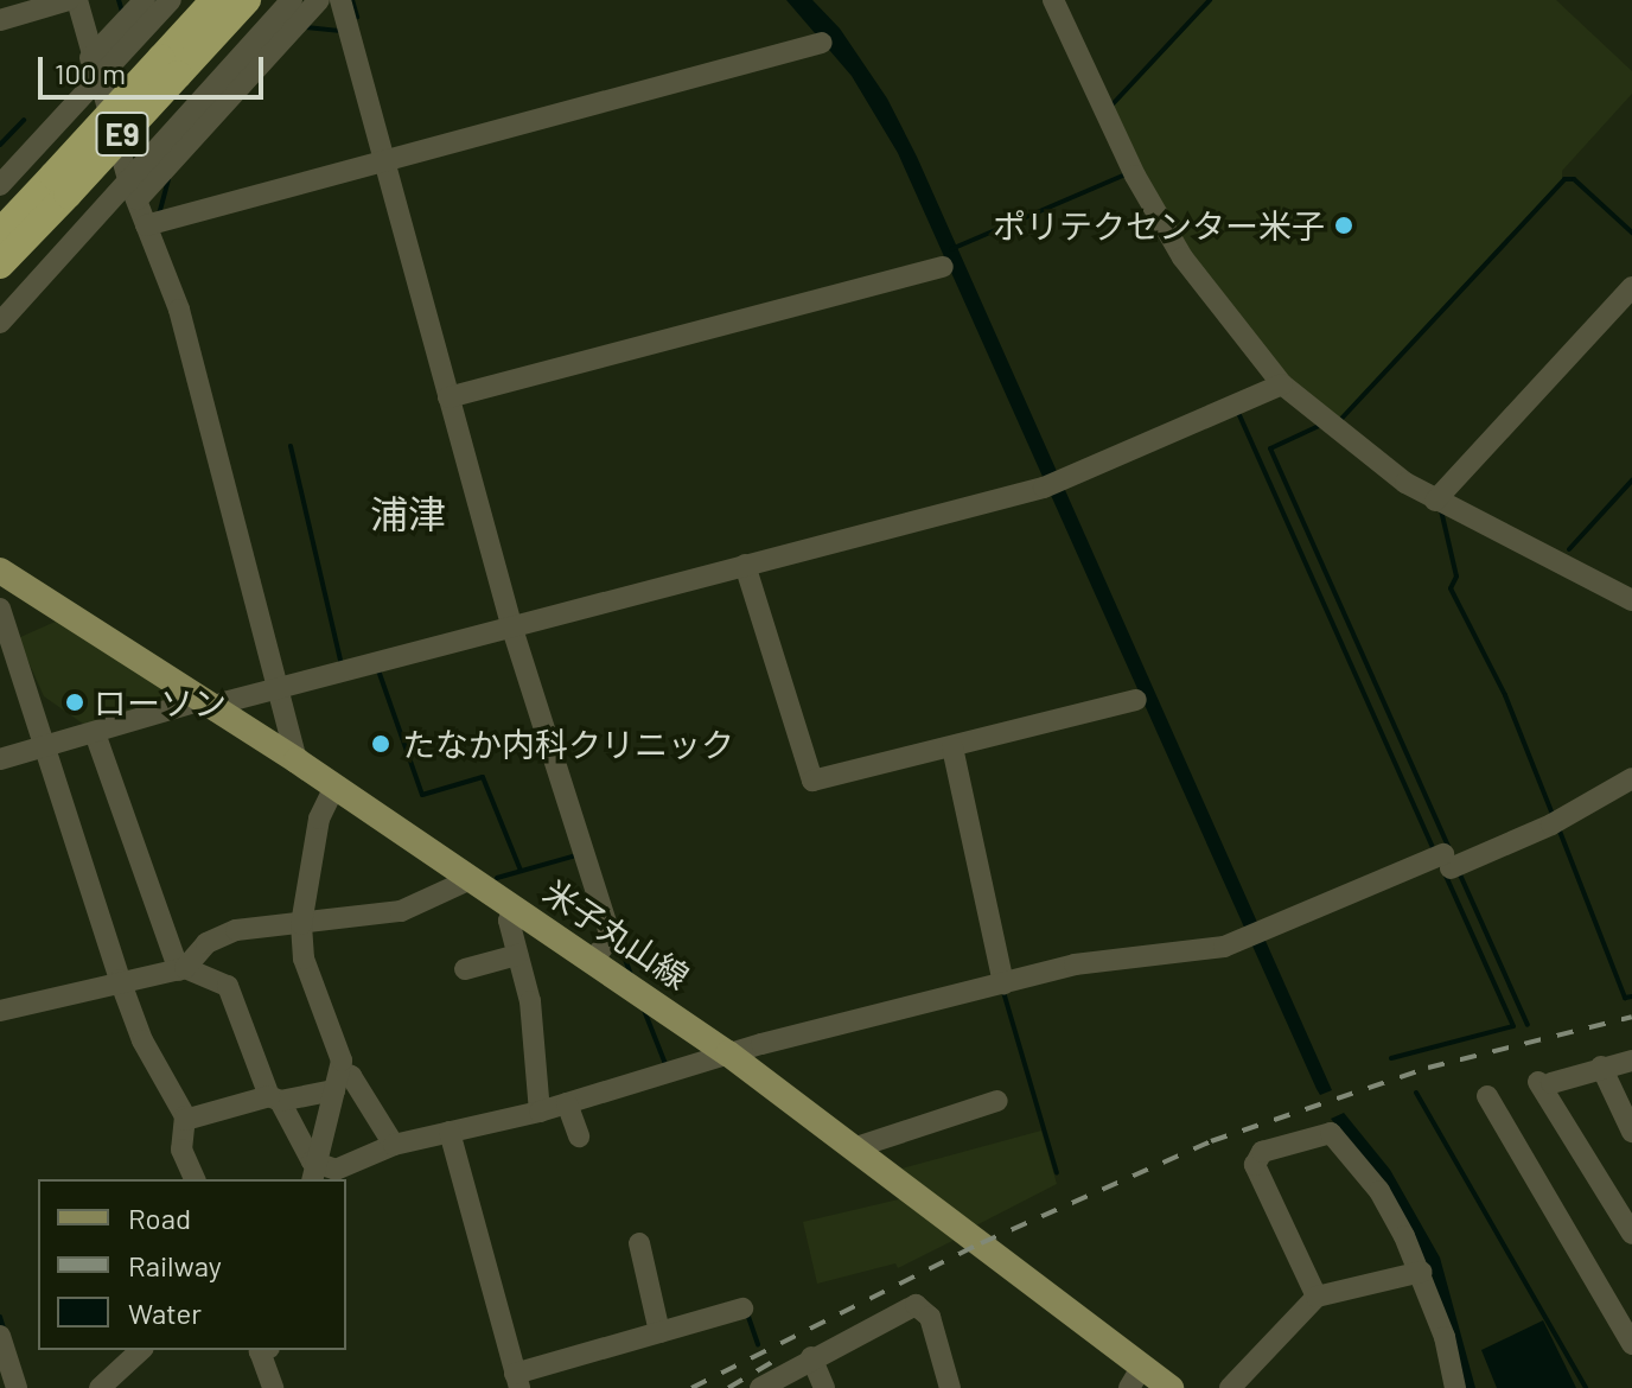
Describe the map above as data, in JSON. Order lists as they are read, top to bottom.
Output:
{
  "streets": {
    "highway": ["E9"],
    "main road": ["米子丸山線"]
  },
  "districts": ["浦津"],
  "places": ["ポリテクセンター米子", "ローソン", "たなか内科クリニック"],
  "legend": ["Road", "Railway", "Water"],
  "scale_bar": "100 m"
}
